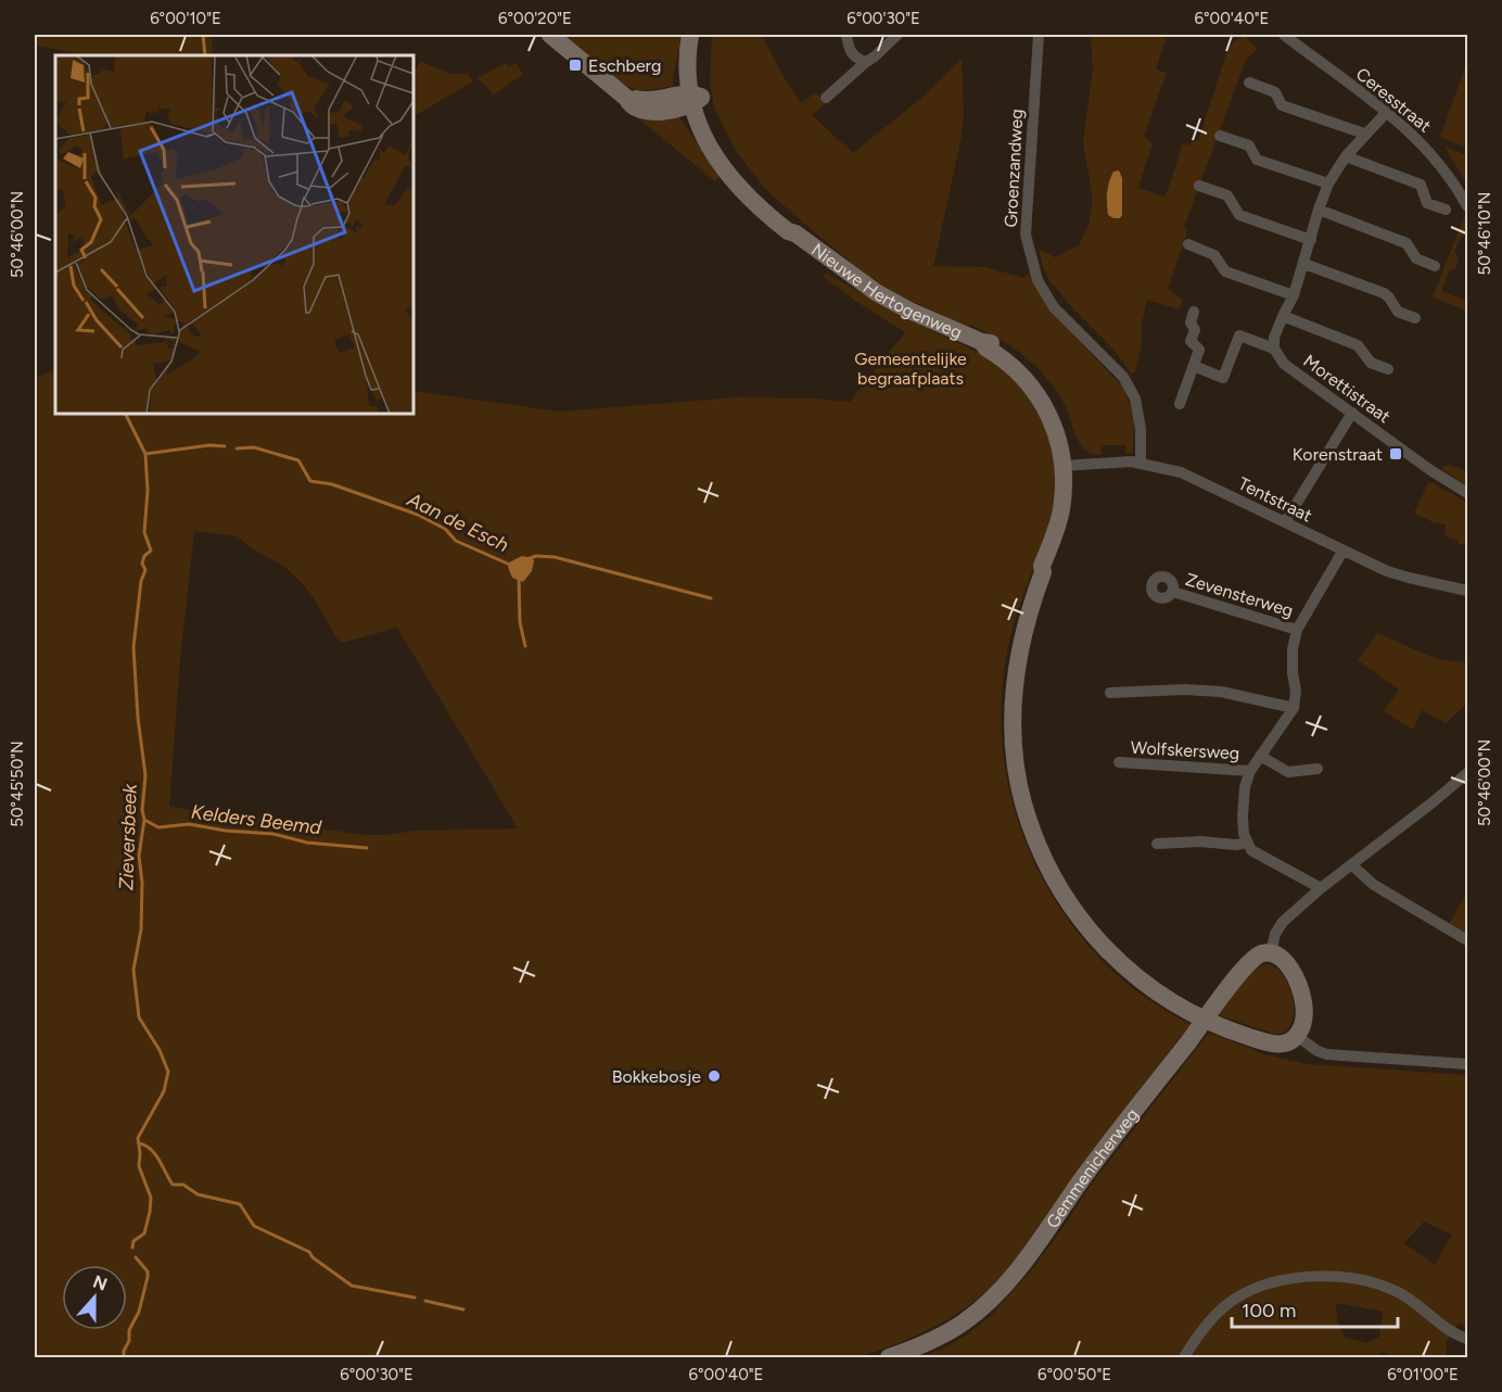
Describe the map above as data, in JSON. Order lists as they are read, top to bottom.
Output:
{
  "streets": {
    "main road": ["Nieuwe Hertogenweg", "Gemmenicherweg"],
    "street": [
      "Ceresstraat",
      "Groenzandweg",
      "Morettistraat",
      "Tentstraat",
      "Zevensterweg",
      "Wolfskersweg"
    ]
  },
  "crossings": [
    ["Groenzandweg", "Tentstraat"],
    ["Nieuwe Hertogenweg", "Tentstraat"]
  ],
  "water": ["Aan de Esch", "Kelders Beemd", "Zieversbeek"],
  "parks": ["Gemeentelijke begraafplaats"],
  "places": {
    "transit": ["Eschberg", "Korenstraat"],
    "other": ["Bokkebosje"]
  },
  "scale_bar": "100 m",
  "north": "top",
  "coordinates": [
    "6°00'10\"E",
    "6°00'20\"E",
    "6°00'30\"E",
    "6°00'40\"E",
    "50°46'10\"N",
    "50°46'00\"N",
    "50°45'50\"N",
    "6°00'50\"E",
    "6°01'00\"E"
  ]
}
